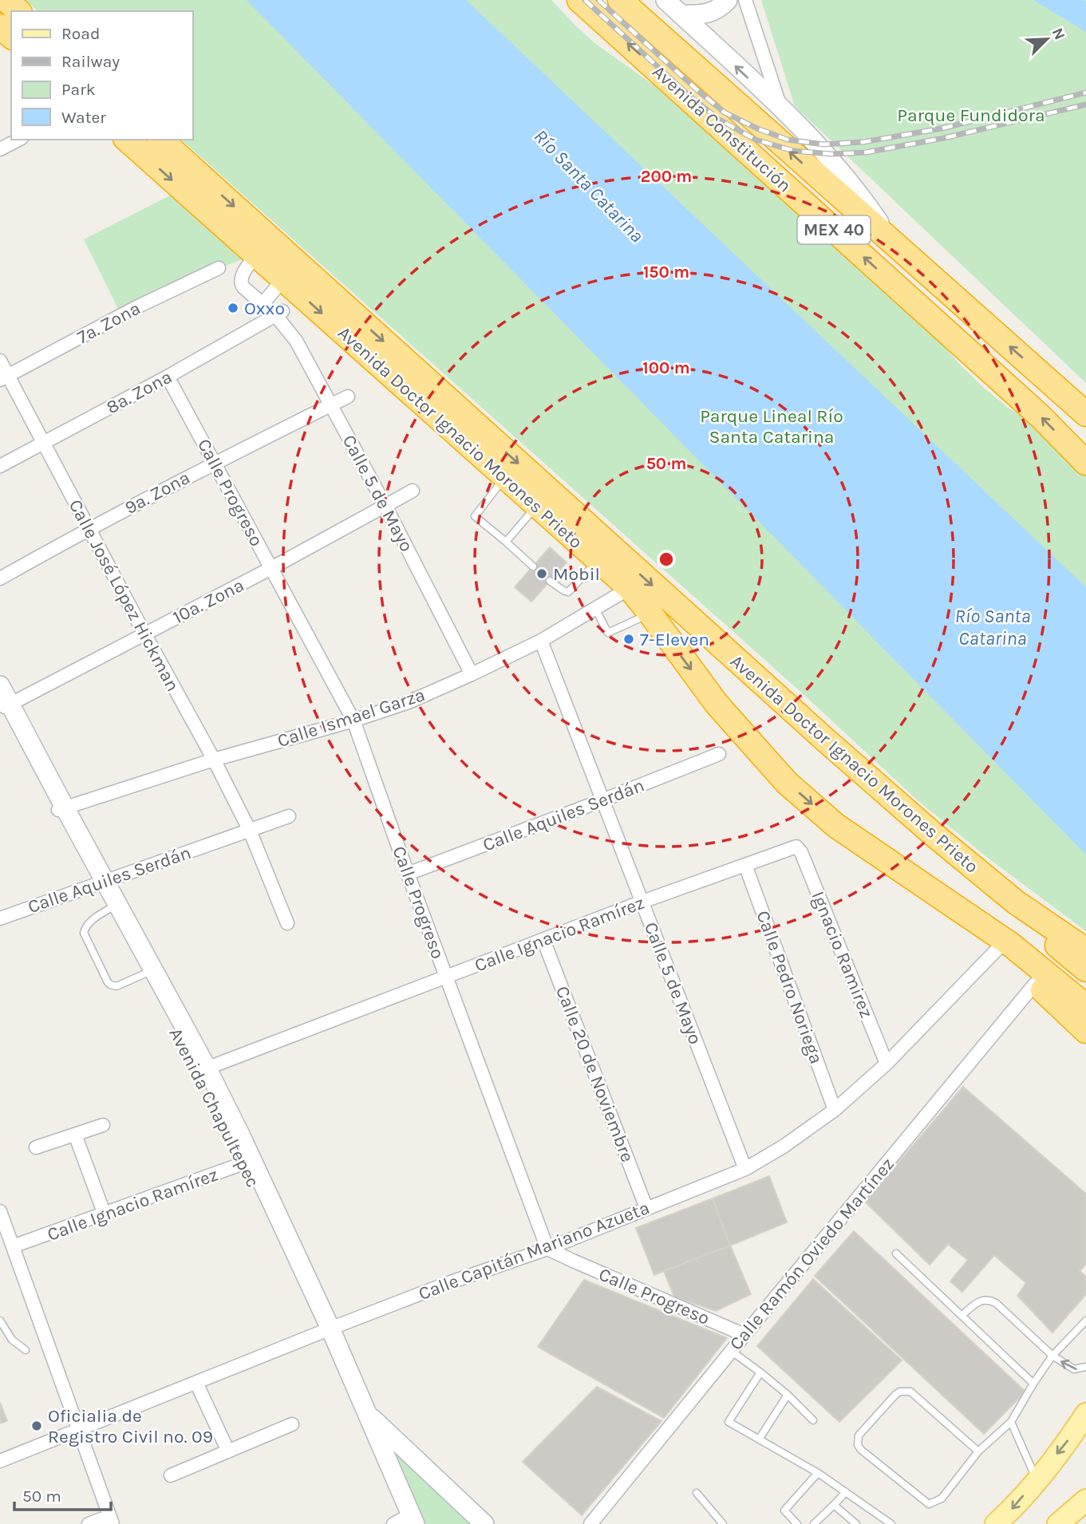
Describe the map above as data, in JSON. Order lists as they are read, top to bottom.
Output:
{
  "streets": {
    "highway": ["Avenida Constitución", "MEX 40", "Avenida Doctor Ignacio Morones Prieto"],
    "main road": ["Avenida Chapultepec"],
    "street": [
      "7a. Zona",
      "8a. Zona",
      "9a. Zona",
      "Calle Progreso",
      "Calle 5 de Mayo",
      "Calle José López Hickman",
      "10a. Zona",
      "Calle Ismael Garza",
      "Calle Aquiles Serdán",
      "Calle Ignacio Ramírez",
      "Ignacio Ramirez",
      "Calle Pedro Noriega",
      "Calle 20 de Noviembre",
      "Calle Capitán Mariano Azueta",
      "Calle Ramón Oviedo Martínez"
    ]
  },
  "crossings": [
    ["7a. Zona", "Calle José López Hickman"],
    ["8a. Zona", "Calle Progreso"],
    ["8a. Zona", "Calle 5 de Mayo"],
    ["8a. Zona", "Calle José López Hickman"],
    ["Avenida Doctor Ignacio Morones Prieto", "Calle 5 de Mayo"],
    ["Avenida Doctor Ignacio Morones Prieto", "Calle Ismael Garza"],
    ["Avenida Doctor Ignacio Morones Prieto", "Calle Capitán Mariano Azueta"],
    ["9a. Zona", "Calle Progreso"],
    ["9a. Zona", "Calle 5 de Mayo"],
    ["9a. Zona", "Calle José López Hickman"],
    ["Calle Progreso", "10a. Zona"],
    ["Calle Progreso", "Calle Ismael Garza"],
    ["Calle Progreso", "Calle Aquiles Serdán"],
    ["Calle Progreso", "Calle Ignacio Ramírez"],
    ["Calle Progreso", "Calle Capitán Mariano Azueta"],
    ["Calle Progreso", "Calle Ramón Oviedo Martínez"],
    ["Calle 5 de Mayo", "10a. Zona"],
    ["Calle 5 de Mayo", "Calle Ismael Garza"],
    ["Calle 5 de Mayo", "Calle Aquiles Serdán"],
    ["Calle 5 de Mayo", "Calle Ignacio Ramírez"],
    ["Calle 5 de Mayo", "Calle Capitán Mariano Azueta"],
    ["Calle José López Hickman", "10a. Zona"],
    ["Calle José López Hickman", "Calle Ismael Garza"],
    ["Calle José López Hickman", "Calle Aquiles Serdán"],
    ["10a. Zona", "Avenida Chapultepec"],
    ["Calle Ismael Garza", "Avenida Chapultepec"],
    ["Calle Aquiles Serdán", "Avenida Chapultepec"],
    ["Calle Ignacio Ramírez", "Ignacio Ramirez"],
    ["Calle Ignacio Ramírez", "Calle Pedro Noriega"],
    ["Calle Ignacio Ramírez", "Calle 20 de Noviembre"],
    ["Calle Ignacio Ramírez", "Avenida Chapultepec"],
    ["Ignacio Ramirez", "Calle Capitán Mariano Azueta"],
    ["Calle Pedro Noriega", "Calle Capitán Mariano Azueta"],
    ["Calle 20 de Noviembre", "Calle Capitán Mariano Azueta"],
    ["Avenida Chapultepec", "Calle Capitán Mariano Azueta"]
  ],
  "one_way": ["Avenida Constitución"],
  "water": ["Río Santa Catarina"],
  "parks": ["Parque Fundidora", "Parque Lineal Río Santa Catarina"],
  "places": [
    "Oxxo",
    "Mobil",
    "7-Eleven",
    "Oficialia de Registro Civil no. 09"
  ],
  "legend": [
    "Road",
    "Railway",
    "Park",
    "Water"
  ],
  "scale_bar": "50 m",
  "north": "top right",
  "rings": [
    "200 m",
    "150 m",
    "100 m",
    "50 m"
  ]
}
